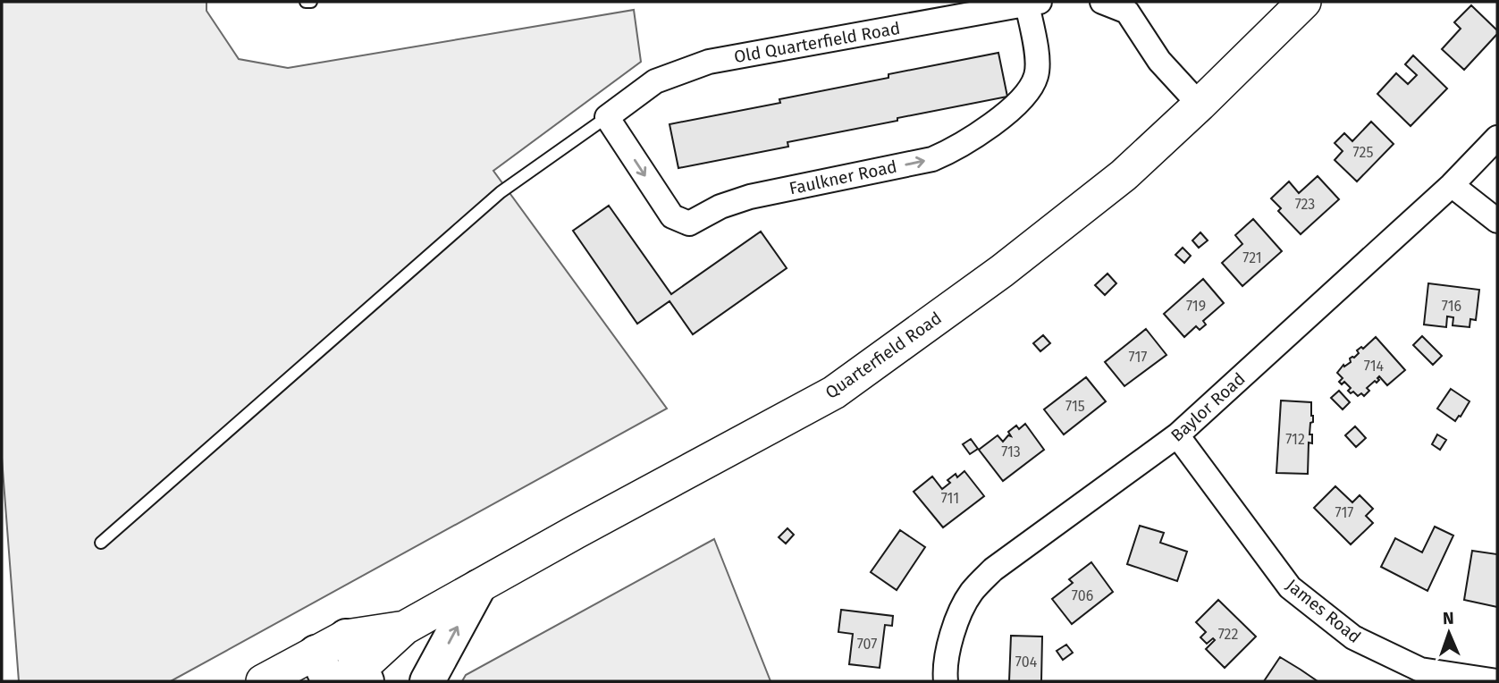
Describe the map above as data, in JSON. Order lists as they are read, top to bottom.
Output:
{
  "streets": {
    "main road": ["Quarterfield Road"],
    "street": [
      "Old Quarterfield Road",
      "Faulkner Road",
      "Baylor Road",
      "James Road"
    ]
  },
  "crossings": [
    ["Old Quarterfield Road", "Faulkner Road"],
    ["Baylor Road", "James Road"]
  ],
  "house_numbers": [
    "725",
    "723",
    "721",
    "719",
    "716",
    "717",
    "714",
    "715",
    "712",
    "713",
    "711",
    "717",
    "706",
    "722",
    "707",
    "704"
  ],
  "north": "top"
}
